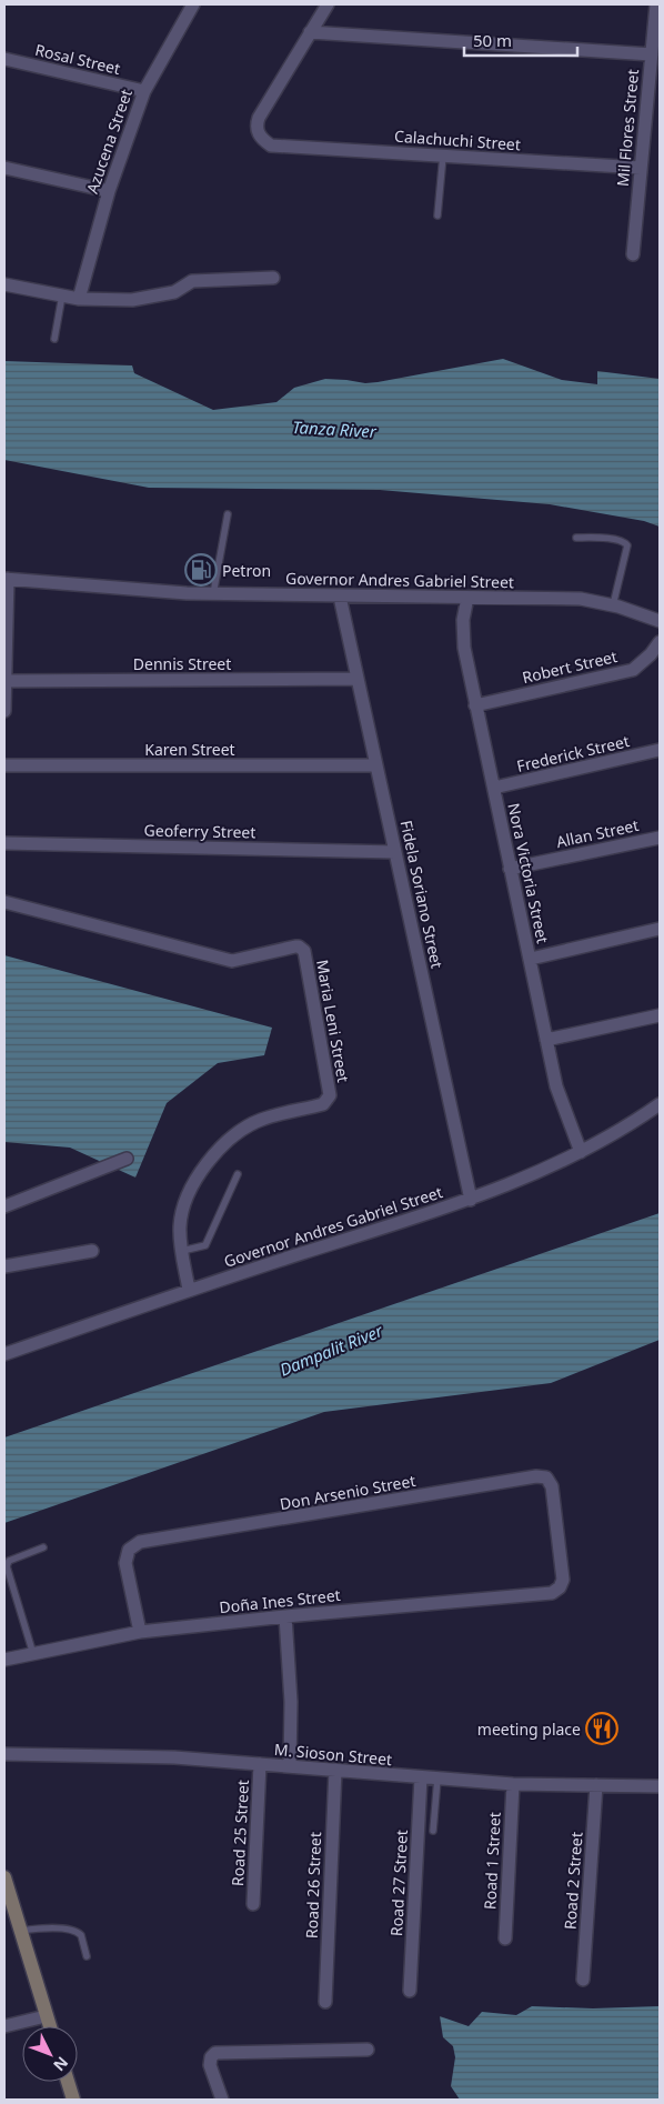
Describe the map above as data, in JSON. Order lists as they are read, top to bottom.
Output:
{
  "streets": {
    "street": [
      "Rosal Street",
      "Mil Flores Street",
      "Calachuchi Street",
      "Azucena Street",
      "Governor Andres Gabriel Street",
      "Dennis Street",
      "Robert Street",
      "Karen Street",
      "Frederick Street",
      "Geoferry Street",
      "Allan Street",
      "Nora Victoria Street",
      "Fidela Soriano Street",
      "Maria Leni Street",
      "Don Arsenio Street",
      "Doña Ines Street",
      "M. Sioson Street",
      "Road 25 Street",
      "Road 1 Street",
      "Road 2 Street",
      "Road 27 Street",
      "Road 26 Street"
    ]
  },
  "crossings": [
    ["Rosal Street", "Azucena Street"],
    ["Mil Flores Street", "Calachuchi Street"],
    ["Governor Andres Gabriel Street", "Nora Victoria Street"],
    ["Governor Andres Gabriel Street", "Fidela Soriano Street"],
    ["Governor Andres Gabriel Street", "Maria Leni Street"],
    ["Dennis Street", "Fidela Soriano Street"],
    ["Robert Street", "Nora Victoria Street"],
    ["Karen Street", "Fidela Soriano Street"],
    ["Frederick Street", "Nora Victoria Street"],
    ["Geoferry Street", "Fidela Soriano Street"],
    ["Allan Street", "Nora Victoria Street"],
    ["Don Arsenio Street", "Doña Ines Street"],
    ["M. Sioson Street", "Road 25 Street"],
    ["M. Sioson Street", "Road 1 Street"],
    ["M. Sioson Street", "Road 2 Street"],
    ["M. Sioson Street", "Road 27 Street"],
    ["M. Sioson Street", "Road 26 Street"]
  ],
  "water": ["Tanza River", "Dampalit River"],
  "places": {
    "fuel station": ["Petron"],
    "restaurant": ["meeting place"]
  },
  "scale_bar": "50 m",
  "north": "bottom right"
}
